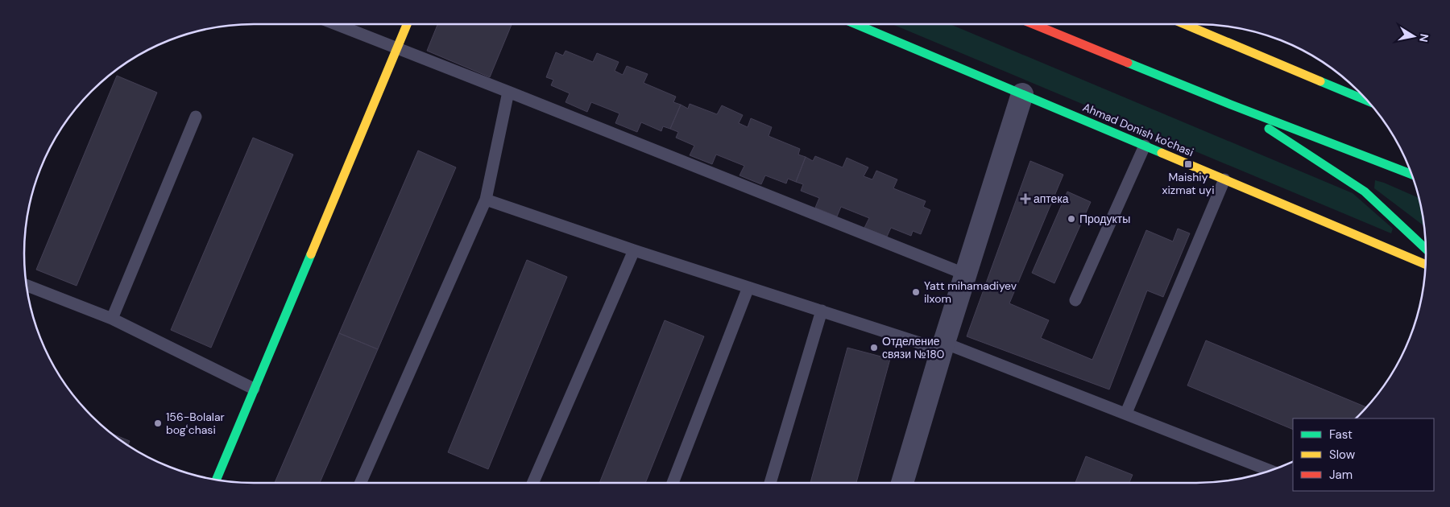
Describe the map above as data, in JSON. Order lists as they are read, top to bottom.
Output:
{
  "streets": {
    "street": ["Ahmad Donish ko'chasi"]
  },
  "places": {
    "transit": ["Maishiy xizmat uyi"],
    "health": ["аптека"],
    "other": [
      "Продукты",
      "Yatt mihamadiyev ilxom",
      "Отделение связи №180",
      "156-Bolalar bogʻchasi"
    ]
  },
  "legend": ["Fast", "Slow", "Jam"],
  "north": "right"
}
